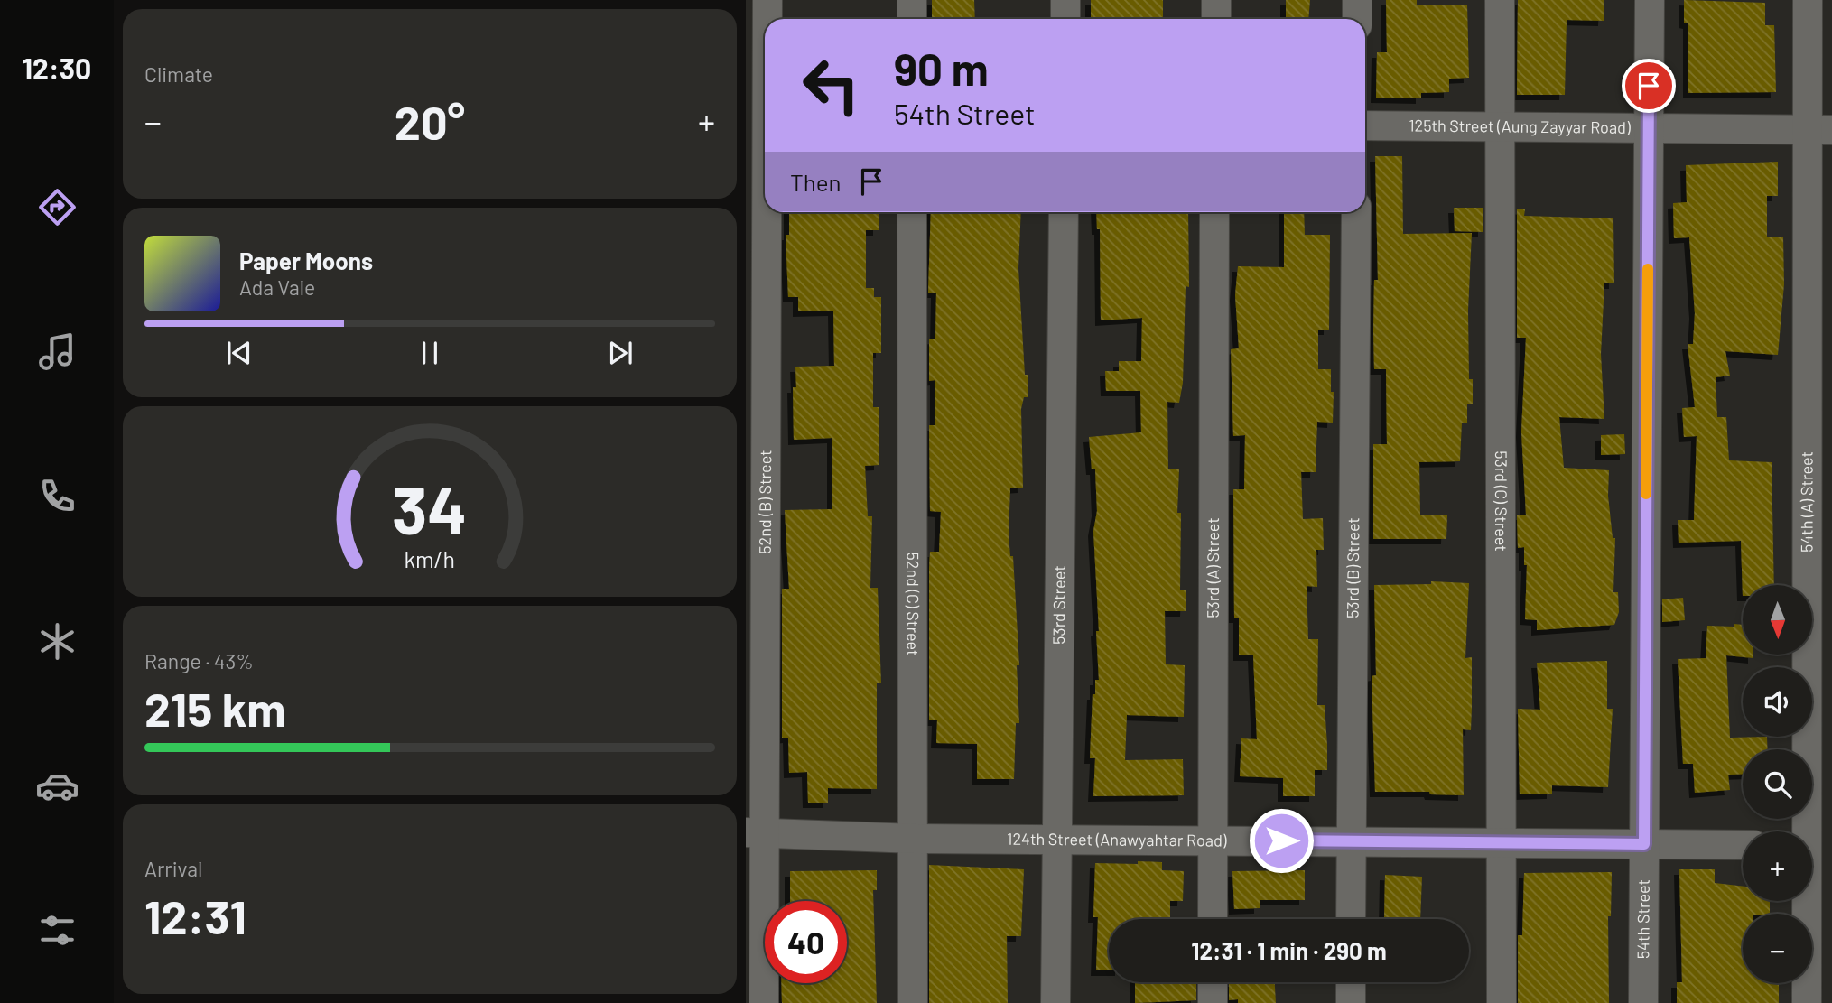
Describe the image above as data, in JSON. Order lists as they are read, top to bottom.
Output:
{
  "streets": {
    "street": [
      "125th Street (Aung Zayyar Road)",
      "52nd (B) Street",
      "53rd (C) Street",
      "54th (A) Street",
      "53rd (A) Street",
      "53rd (B) Street",
      "52nd (C) Street",
      "53rd Street",
      "124th Street (Anawyahtar Road)",
      "54th Street"
    ]
  },
  "crossings": [
    ["125th Street (Aung Zayyar Road)", "53rd (C) Street"],
    ["125th Street (Aung Zayyar Road)", "54th (A) Street"],
    ["125th Street (Aung Zayyar Road)", "54th Street"],
    ["52nd (B) Street", "124th Street (Anawyahtar Road)"],
    ["53rd (C) Street", "124th Street (Anawyahtar Road)"],
    ["53rd (A) Street", "124th Street (Anawyahtar Road)"],
    ["53rd (B) Street", "124th Street (Anawyahtar Road)"],
    ["52nd (C) Street", "124th Street (Anawyahtar Road)"],
    ["53rd Street", "124th Street (Anawyahtar Road)"],
    ["124th Street (Anawyahtar Road)", "54th Street"]
  ],
  "north": "bottom",
  "page": {
    "tabs": "12:30",
    "tile": [
      "Climate",
      ["Range · 43%", "215 km"],
      ["Arrival", "12:31"]
    ],
    "turn": ["90 m", "54th Street"],
    "heat": ["−", "20°", "+"],
    "then": "Then",
    "song": ["Paper Moons", "Ada Vale"],
    "map_buttons": ["+", "−"],
    "limit": "40",
    "trip": "12:31 · 1 min · 290 m",
    "gauge": ["34", "km/h"]
  }
}
